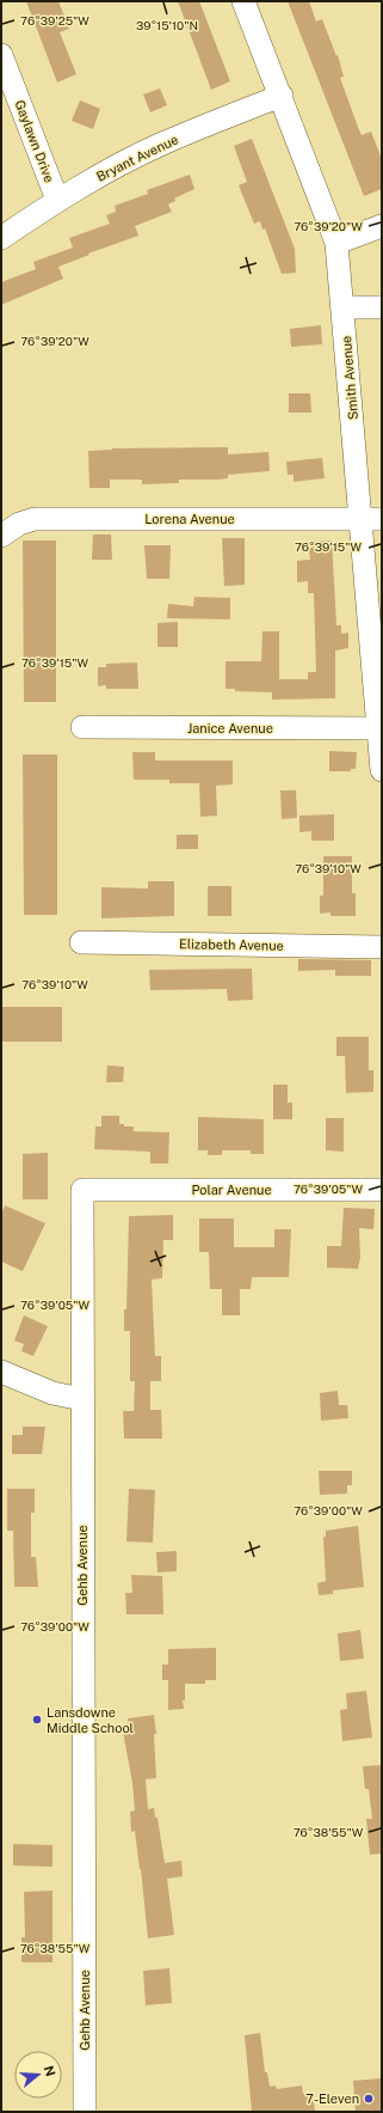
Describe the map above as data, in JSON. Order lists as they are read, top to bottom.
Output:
{
  "streets": {
    "street": [
      "Gaylawn Drive",
      "Bryant Avenue",
      "Smith Avenue",
      "Lorena Avenue",
      "Janice Avenue",
      "Elizabeth Avenue",
      "Polar Avenue",
      "Gehb Avenue"
    ]
  },
  "crossings": [
    ["Gaylawn Drive", "Bryant Avenue"],
    ["Bryant Avenue", "Smith Avenue"],
    ["Smith Avenue", "Lorena Avenue"],
    ["Smith Avenue", "Janice Avenue"],
    ["Polar Avenue", "Gehb Avenue"]
  ],
  "places": ["Lansdowne Middle School", "7-Eleven"],
  "north": "right",
  "coordinates": [
    "76°39'25\"W",
    "39°15'10\"N",
    "76°39'20\"W",
    "76°39'15\"W",
    "76°39'10\"W",
    "76°39'05\"W",
    "76°39'00\"W",
    "76°38'55\"W"
  ]
}
